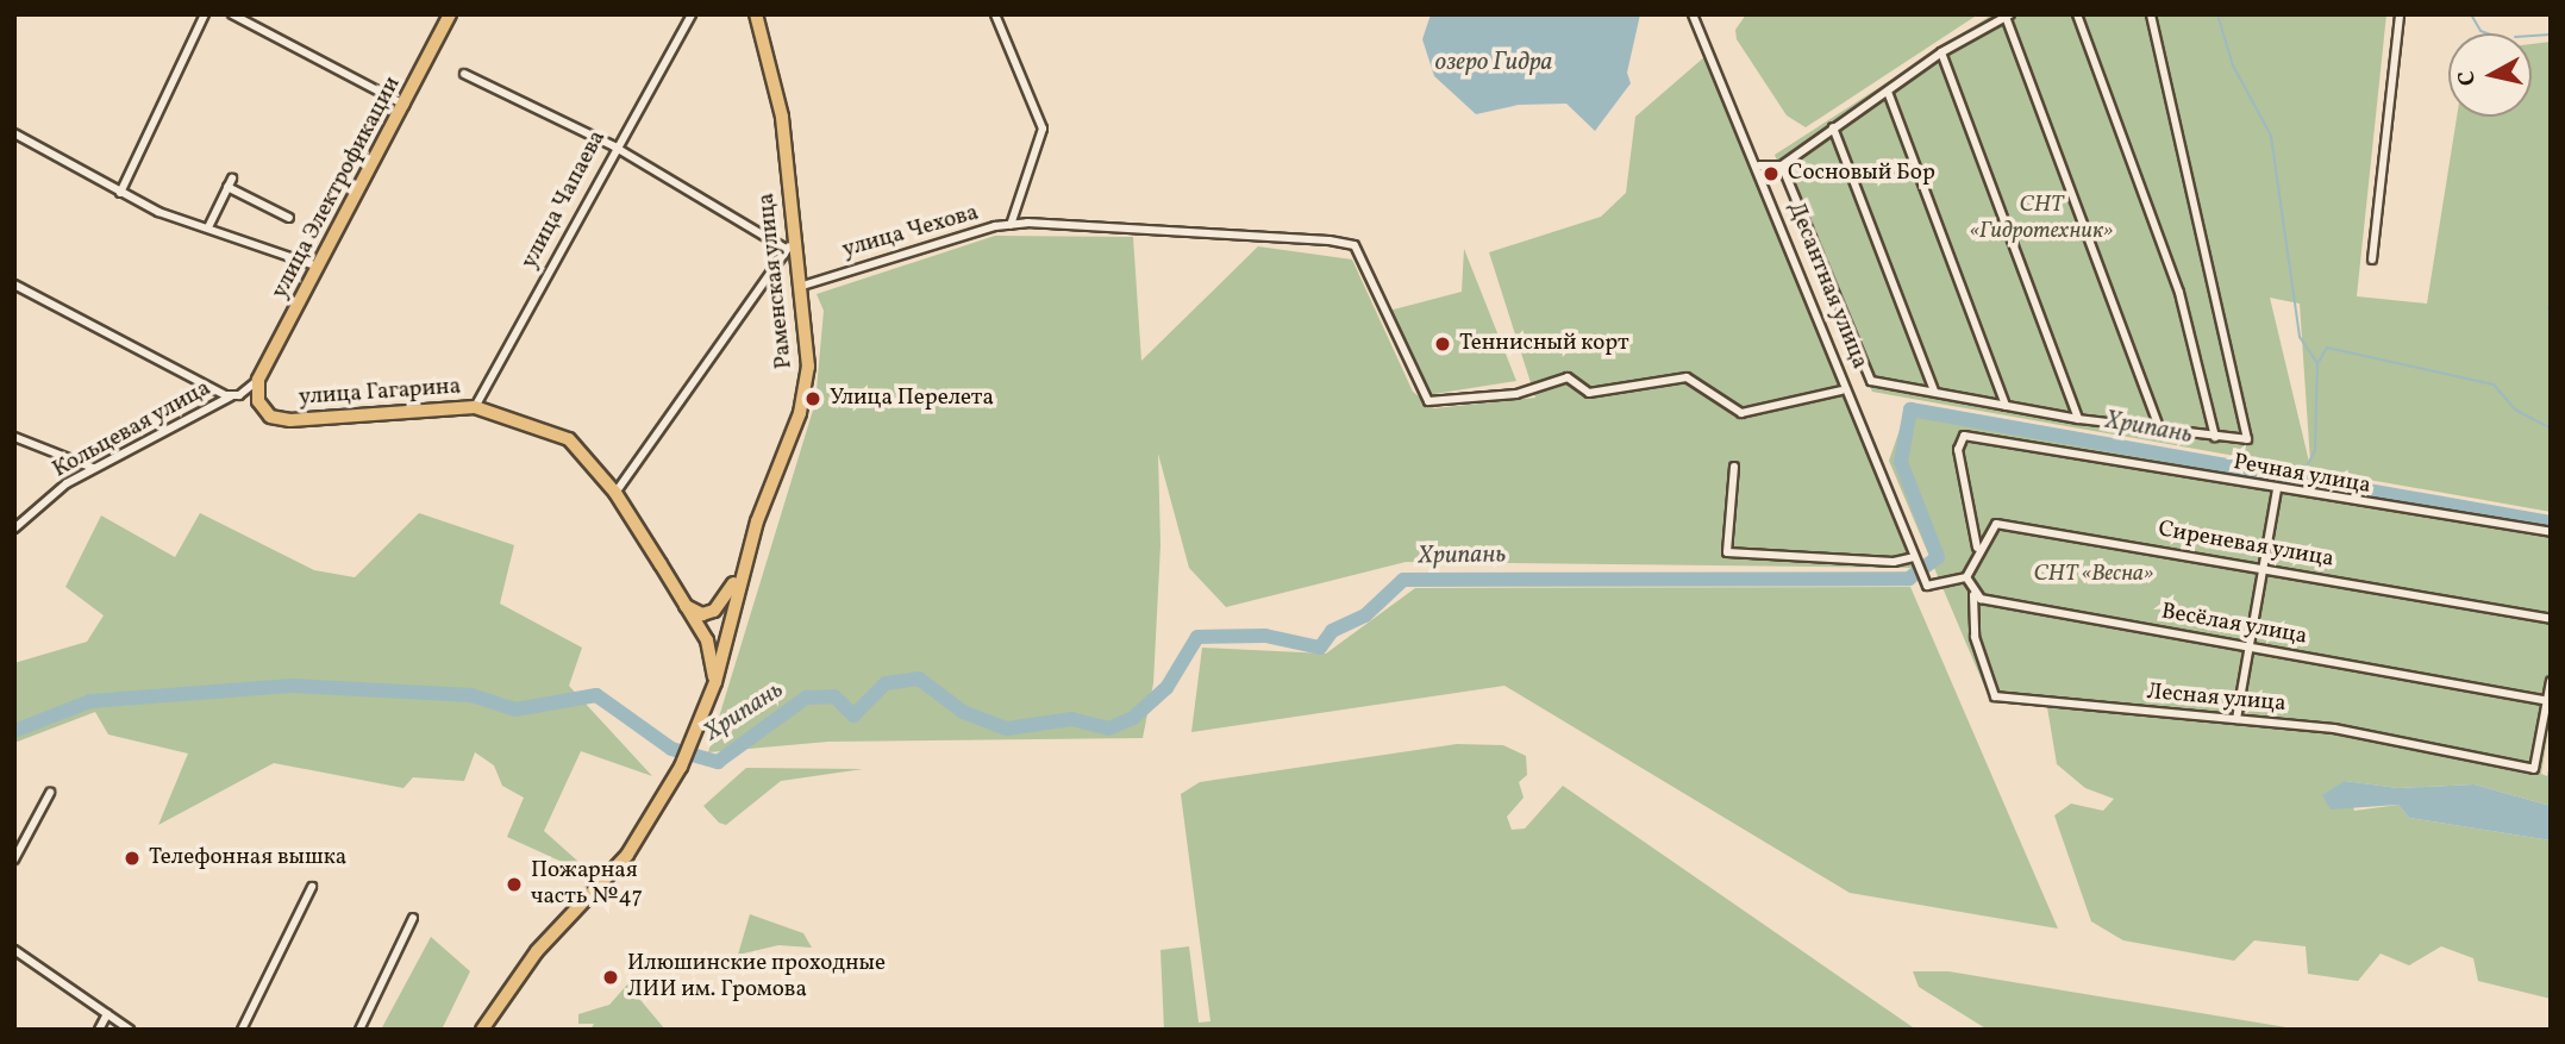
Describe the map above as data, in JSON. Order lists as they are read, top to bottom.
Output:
{
  "streets": {
    "main road": ["улица Электрофикации", "Раменская улица", "улица Гагарина"],
    "street": [
      "улица Чапаева",
      "улица Чехова",
      "Десантная улица",
      "Кольцевая улица",
      "Речная улица",
      "Сиреневая улица",
      "Весёлая улица",
      "Лесная улица"
    ]
  },
  "crossings": [
    ["улица Электрофикации", "улица Гагарина"],
    ["улица Чапаева", "улица Гагарина"],
    ["улица Чехова", "Раменская улица"],
    ["Раменская улица", "улица Гагарина"],
    ["Речная улица", "Сиреневая улица"],
    ["Весёлая улица", "Лесная улица"]
  ],
  "water": ["озеро Гидра", "Хрипань"],
  "parks": ["СНТ «Гидротехник»", "СНТ «Весна»"],
  "places": [
    "Сосновый Бор",
    "Теннисный корт",
    "Улица Перелета",
    "Телефонная вышка",
    "Пожарная часть №47",
    "Илюшинские проходные ЛИИ им. Громова"
  ],
  "north": "left"
}
